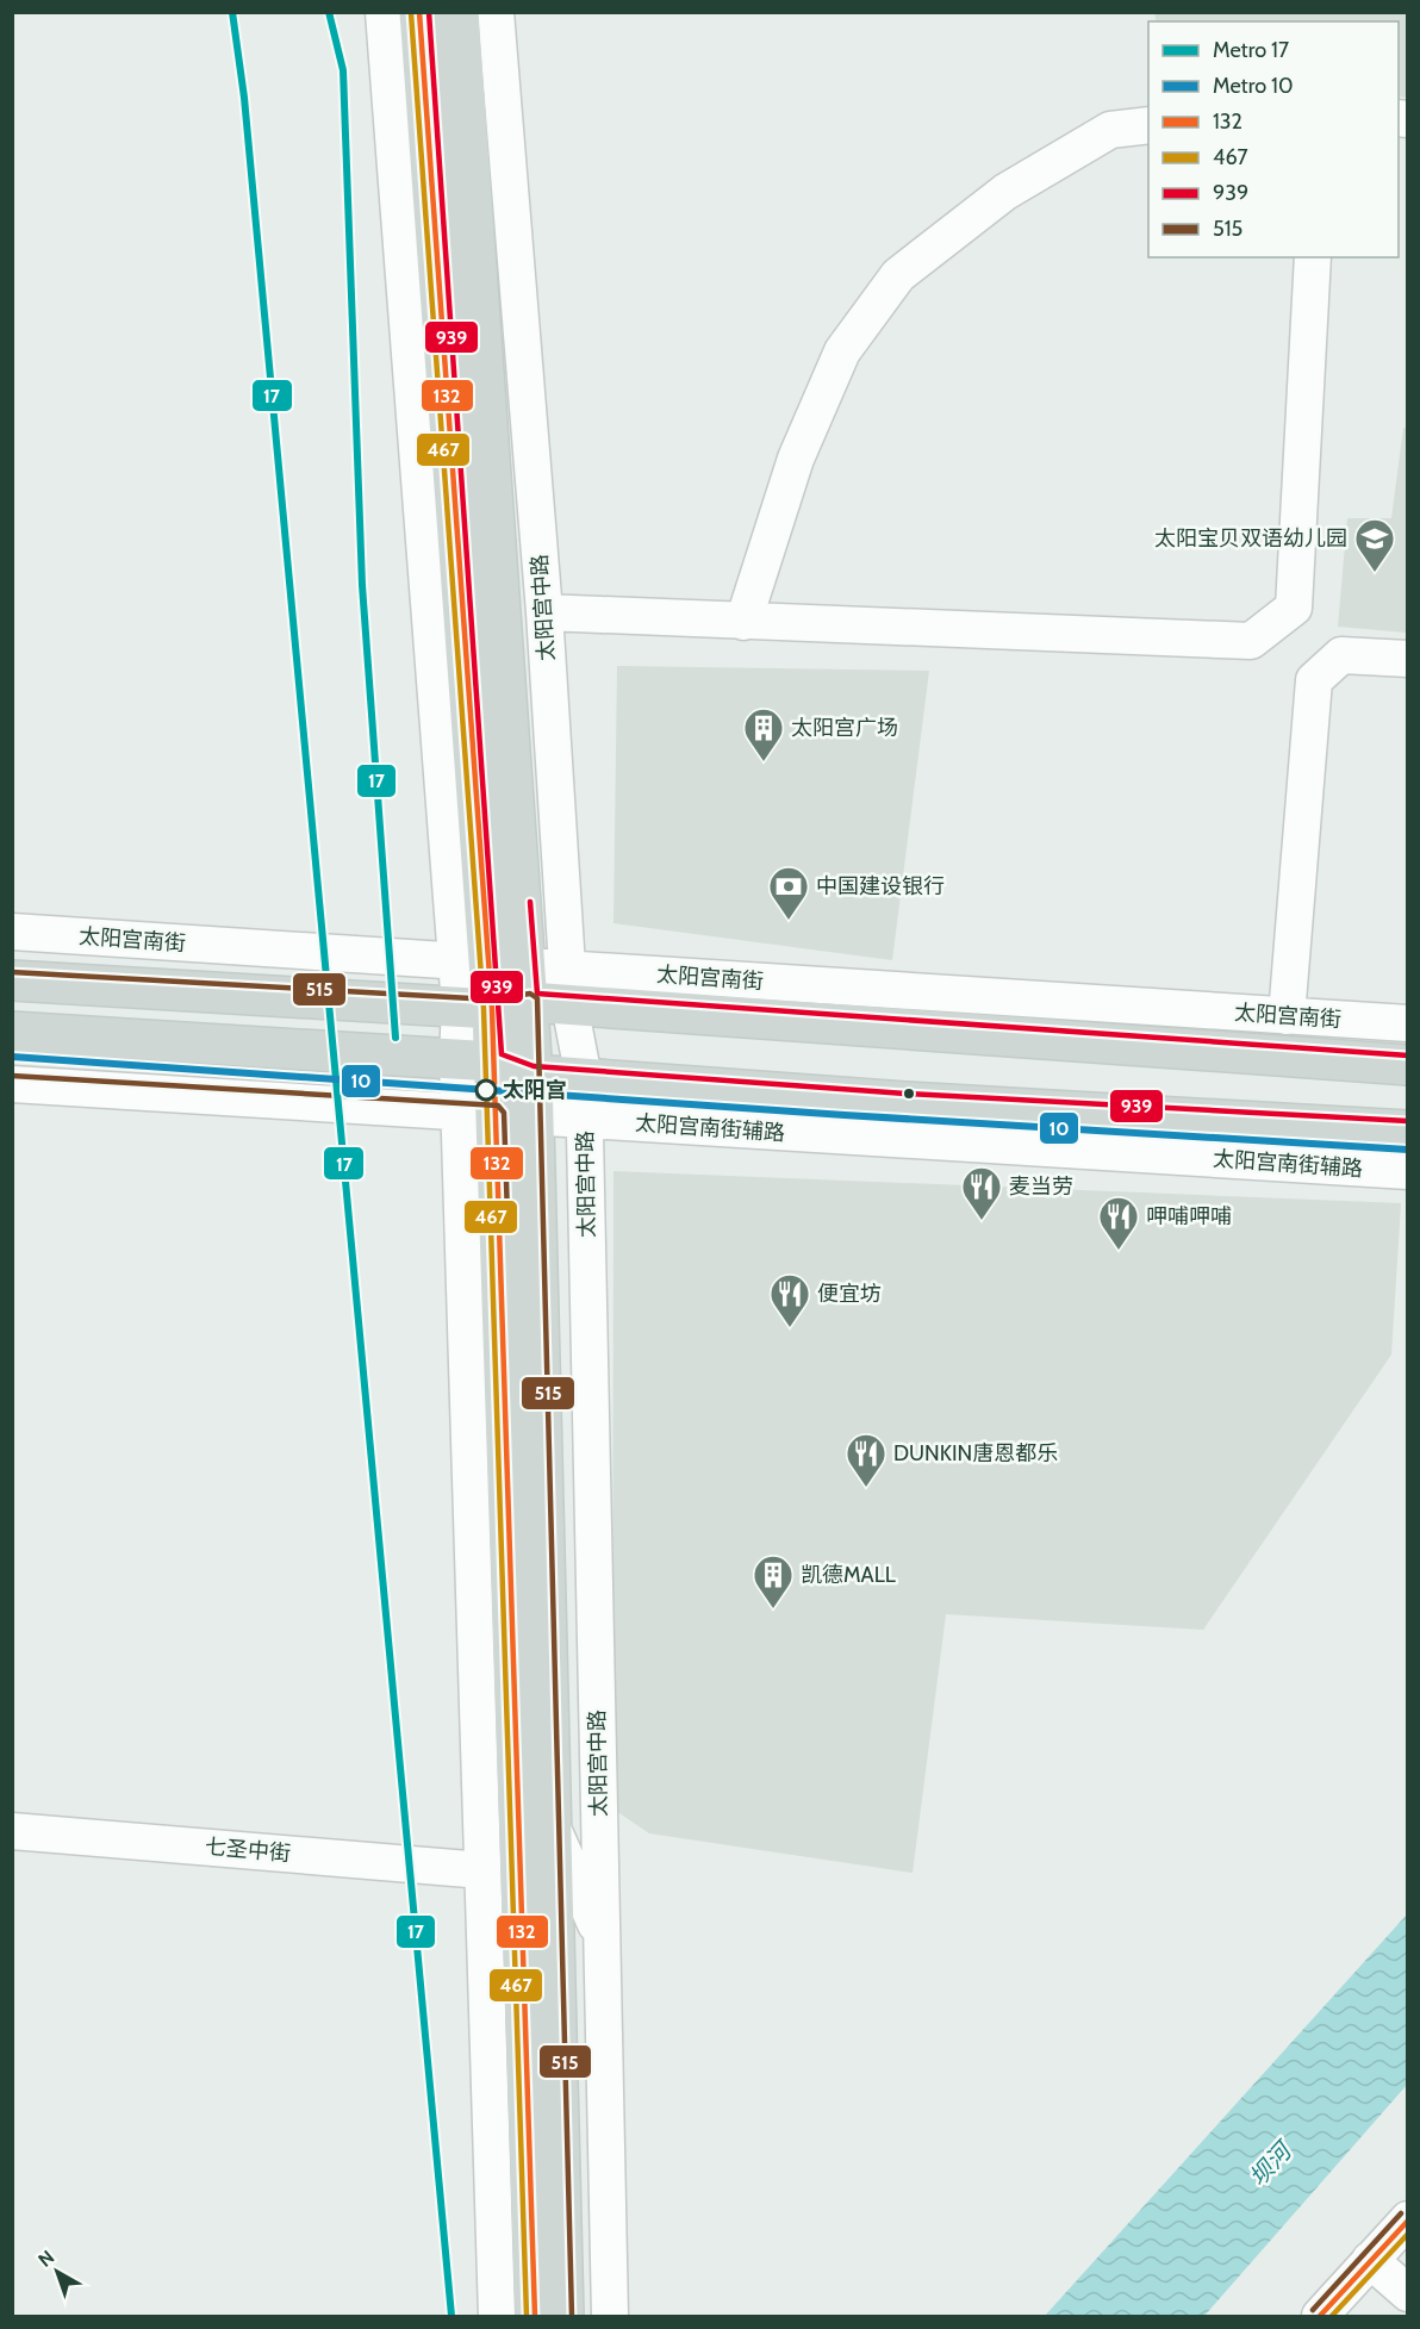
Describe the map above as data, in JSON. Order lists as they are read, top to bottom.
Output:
{
  "streets": {
    "main road": ["太阳宫中路", "太阳宫南街"],
    "street": ["太阳宫南街辅路", "七圣中街"]
  },
  "crossings": [
    ["太阳宫中路", "太阳宫南街"],
    ["太阳宫中路", "太阳宫南街辅路"]
  ],
  "water": ["坝河"],
  "places": {
    "school or university": ["太阳宝贝双语幼儿园"],
    "building": ["太阳宫广场", "凯德MALL"],
    "bank": ["中国建设银行"],
    "other": ["太阳宫"],
    "restaurant": [
      "麦当劳",
      "呷哺呷哺",
      "便宜坊",
      "DUNKIN唐恩都乐"
    ]
  },
  "lines": [
    "metro line 17",
    "transit line 132",
    "transit line 939",
    "transit line 467",
    "transit line 515",
    "metro line 10"
  ],
  "legend": [
    "Metro 17",
    "Metro 10",
    "132",
    "467",
    "939",
    "515"
  ],
  "north": "top left"
}
